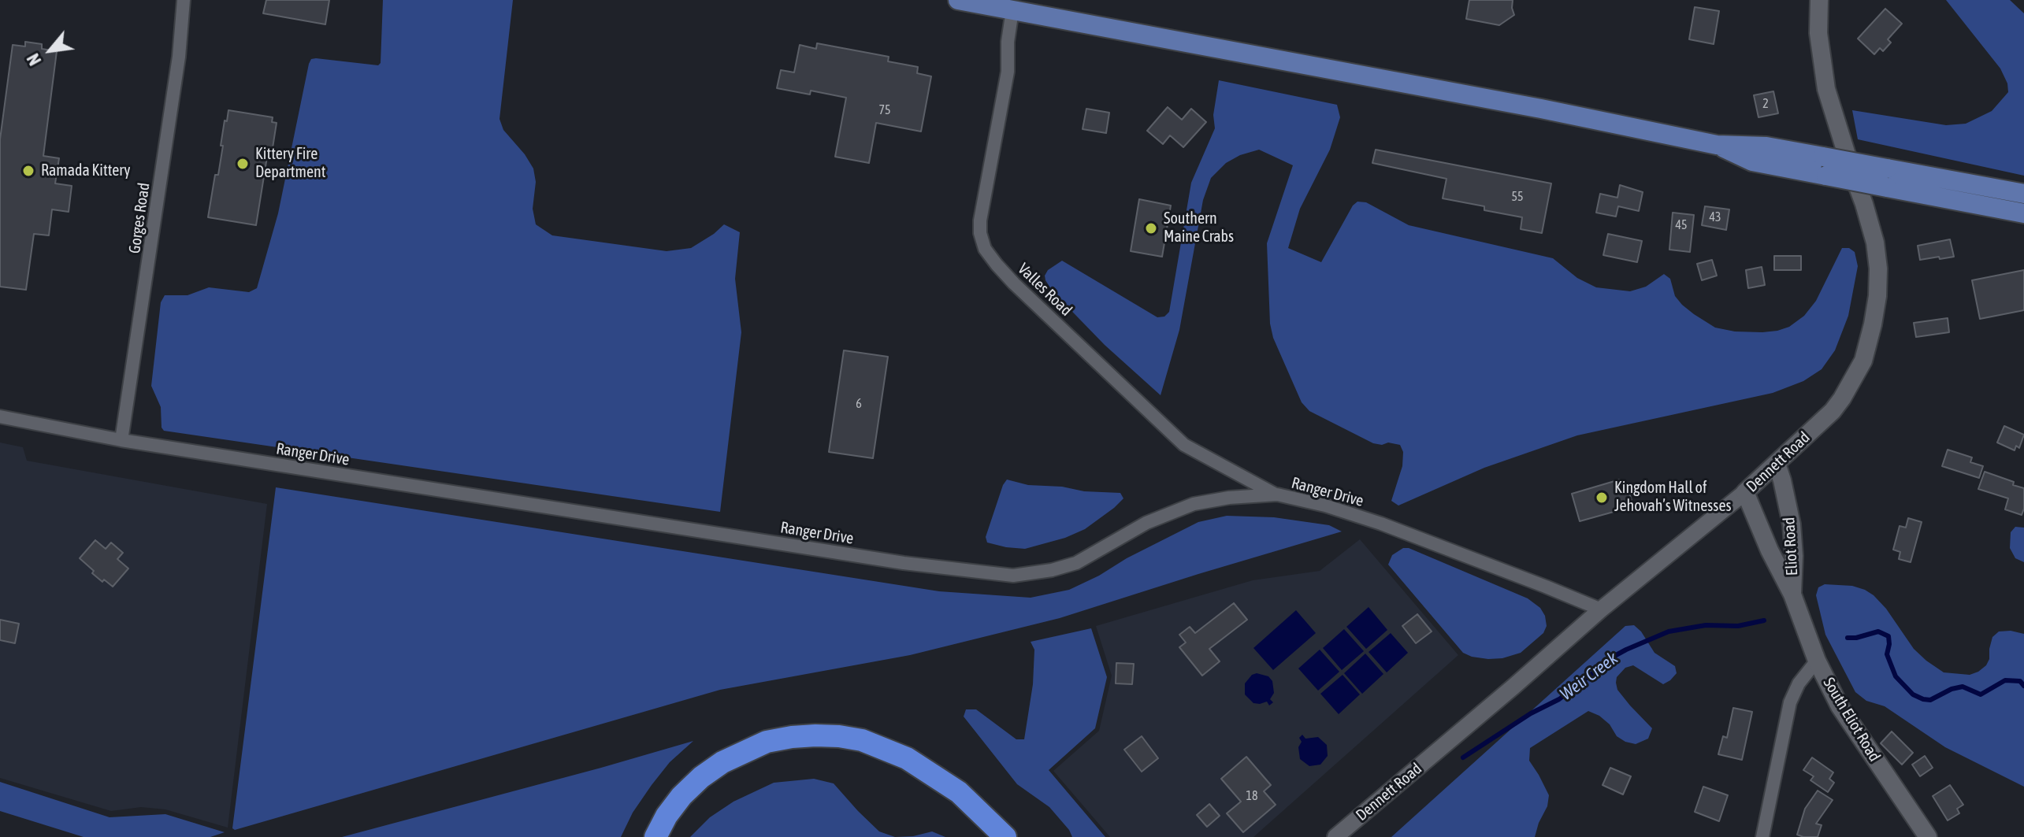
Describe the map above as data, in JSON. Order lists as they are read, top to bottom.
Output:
{
  "streets": {
    "main road": ["Dennett Road", "Eliot Road", "South Eliot Road"],
    "street": ["Gorges Road", "Valles Road", "Ranger Drive"]
  },
  "crossings": [
    ["Gorges Road", "Ranger Drive"],
    ["Valles Road", "Ranger Drive"],
    ["Ranger Drive", "Dennett Road"],
    ["Dennett Road", "Eliot Road"],
    ["Eliot Road", "South Eliot Road"]
  ],
  "water": ["Weir Creek"],
  "places": [
    "Kittery Fire Department",
    "Ramada Kittery",
    "Southern Maine Crabs",
    "Kingdom Hall of Jehovah’s Witnesses"
  ],
  "house_numbers": [
    "2",
    "75",
    "55",
    "43",
    "45",
    "6",
    "18"
  ],
  "north": "bottom left"
}
